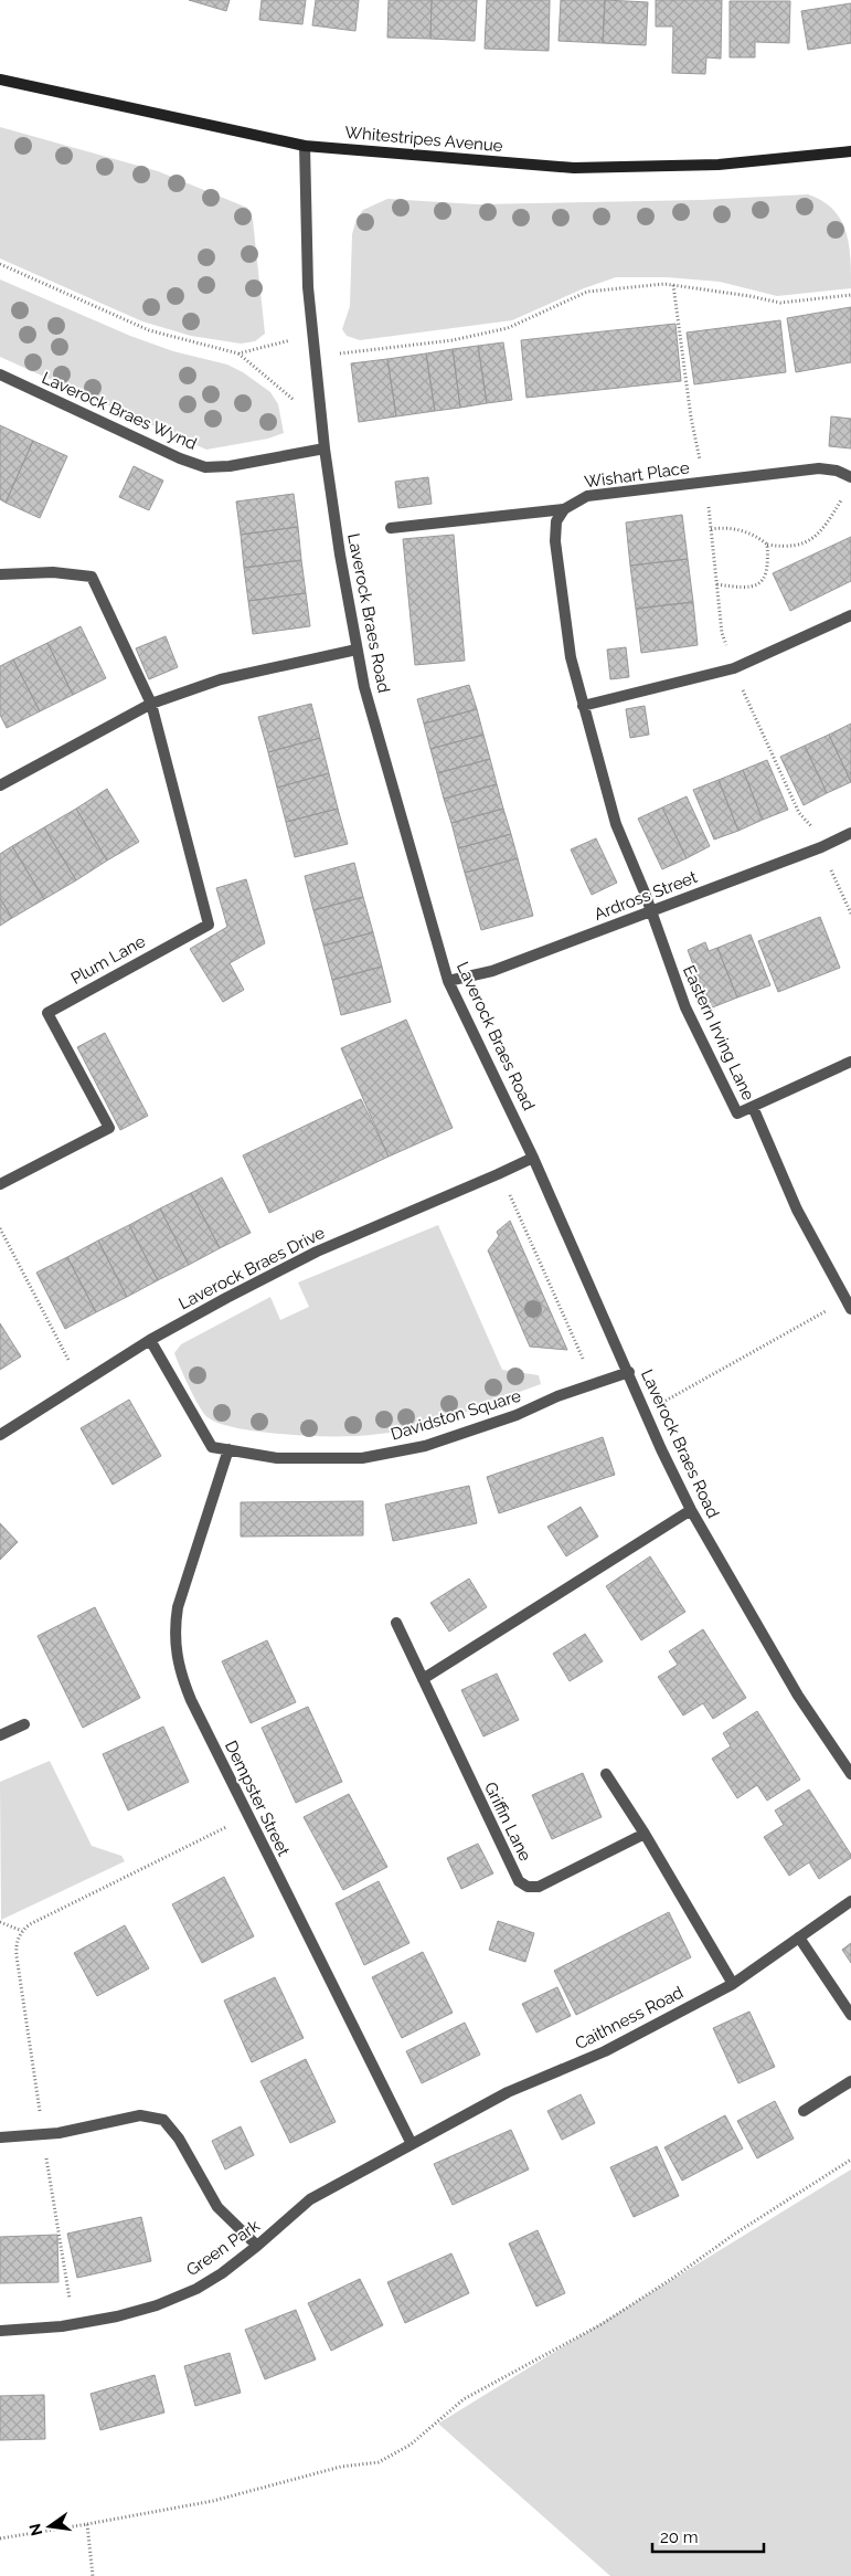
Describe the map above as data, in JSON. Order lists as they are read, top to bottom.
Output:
{
  "streets": {
    "street": [
      "Whitestripes Avenue",
      "Laverock Braes Wynd",
      "Wishart Place",
      "Laverock Braes Road",
      "Ardross Street",
      "Plum Lane",
      "Eastern Irving Lane",
      "Laverock Braes Drive",
      "Davidston Square",
      "Dempster Street",
      "Griffin Lane",
      "Caithness Road",
      "Green Park"
    ]
  },
  "crossings": [
    ["Whitestripes Avenue", "Laverock Braes Road"],
    ["Laverock Braes Wynd", "Laverock Braes Road"],
    ["Laverock Braes Road", "Ardross Street"],
    ["Laverock Braes Road", "Laverock Braes Drive"],
    ["Laverock Braes Road", "Davidston Square"],
    ["Ardross Street", "Eastern Irving Lane"],
    ["Laverock Braes Drive", "Davidston Square"],
    ["Davidston Square", "Dempster Street"],
    ["Dempster Street", "Caithness Road"],
    ["Dempster Street", "Green Park"],
    ["Caithness Road", "Green Park"]
  ],
  "scale_bar": "20 m",
  "north": "left"
}
